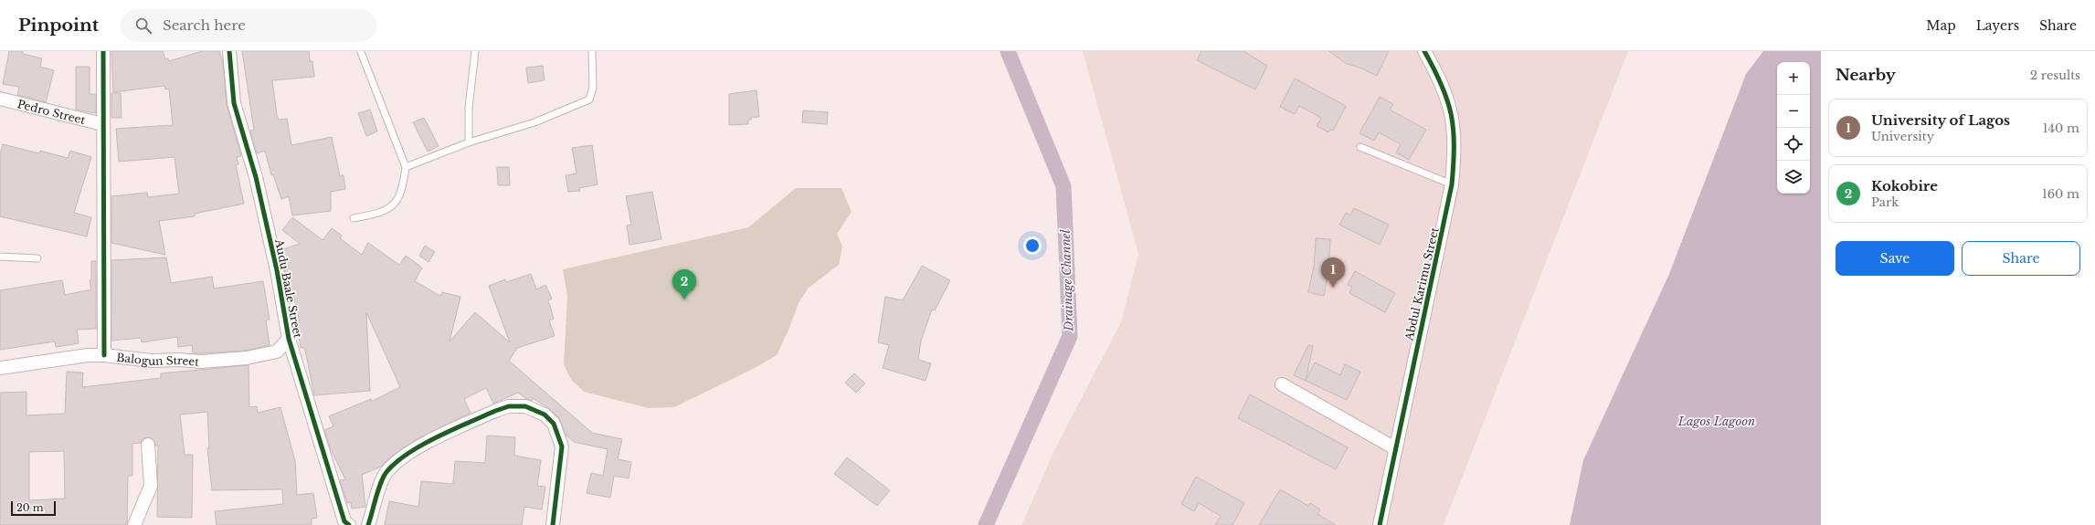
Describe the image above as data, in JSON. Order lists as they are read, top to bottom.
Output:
{
  "streets": {
    "street": [
      "Pedro Street",
      "Abdul Karimu Street",
      "Audu Baale Street",
      "Balogun Street"
    ]
  },
  "crossings": [
    ["Audu Baale Street", "Balogun Street"]
  ],
  "water": ["Drainage Channel", "Lagos Lagoon"],
  "scale_bar": "20 m",
  "page": {
    "header": "Pinpoint",
    "search": "Search here",
    "nav": ["Map", "Layers", "Share"],
    "heading": ["Nearby", "2 results"],
    "map_buttons": ["+", "−"],
    "list": [
      {
        "mark": "1",
        "name": "University of Lagos",
        "note": "University",
        "value": "140 m"
      },
      {
        "mark": "2",
        "name": "Kokobire",
        "note": "Park",
        "value": "160 m"
      }
    ],
    "buttons": ["Save", "Share"],
    "pins": ["1", "2"],
    "scale": "20 m"
  }
}
